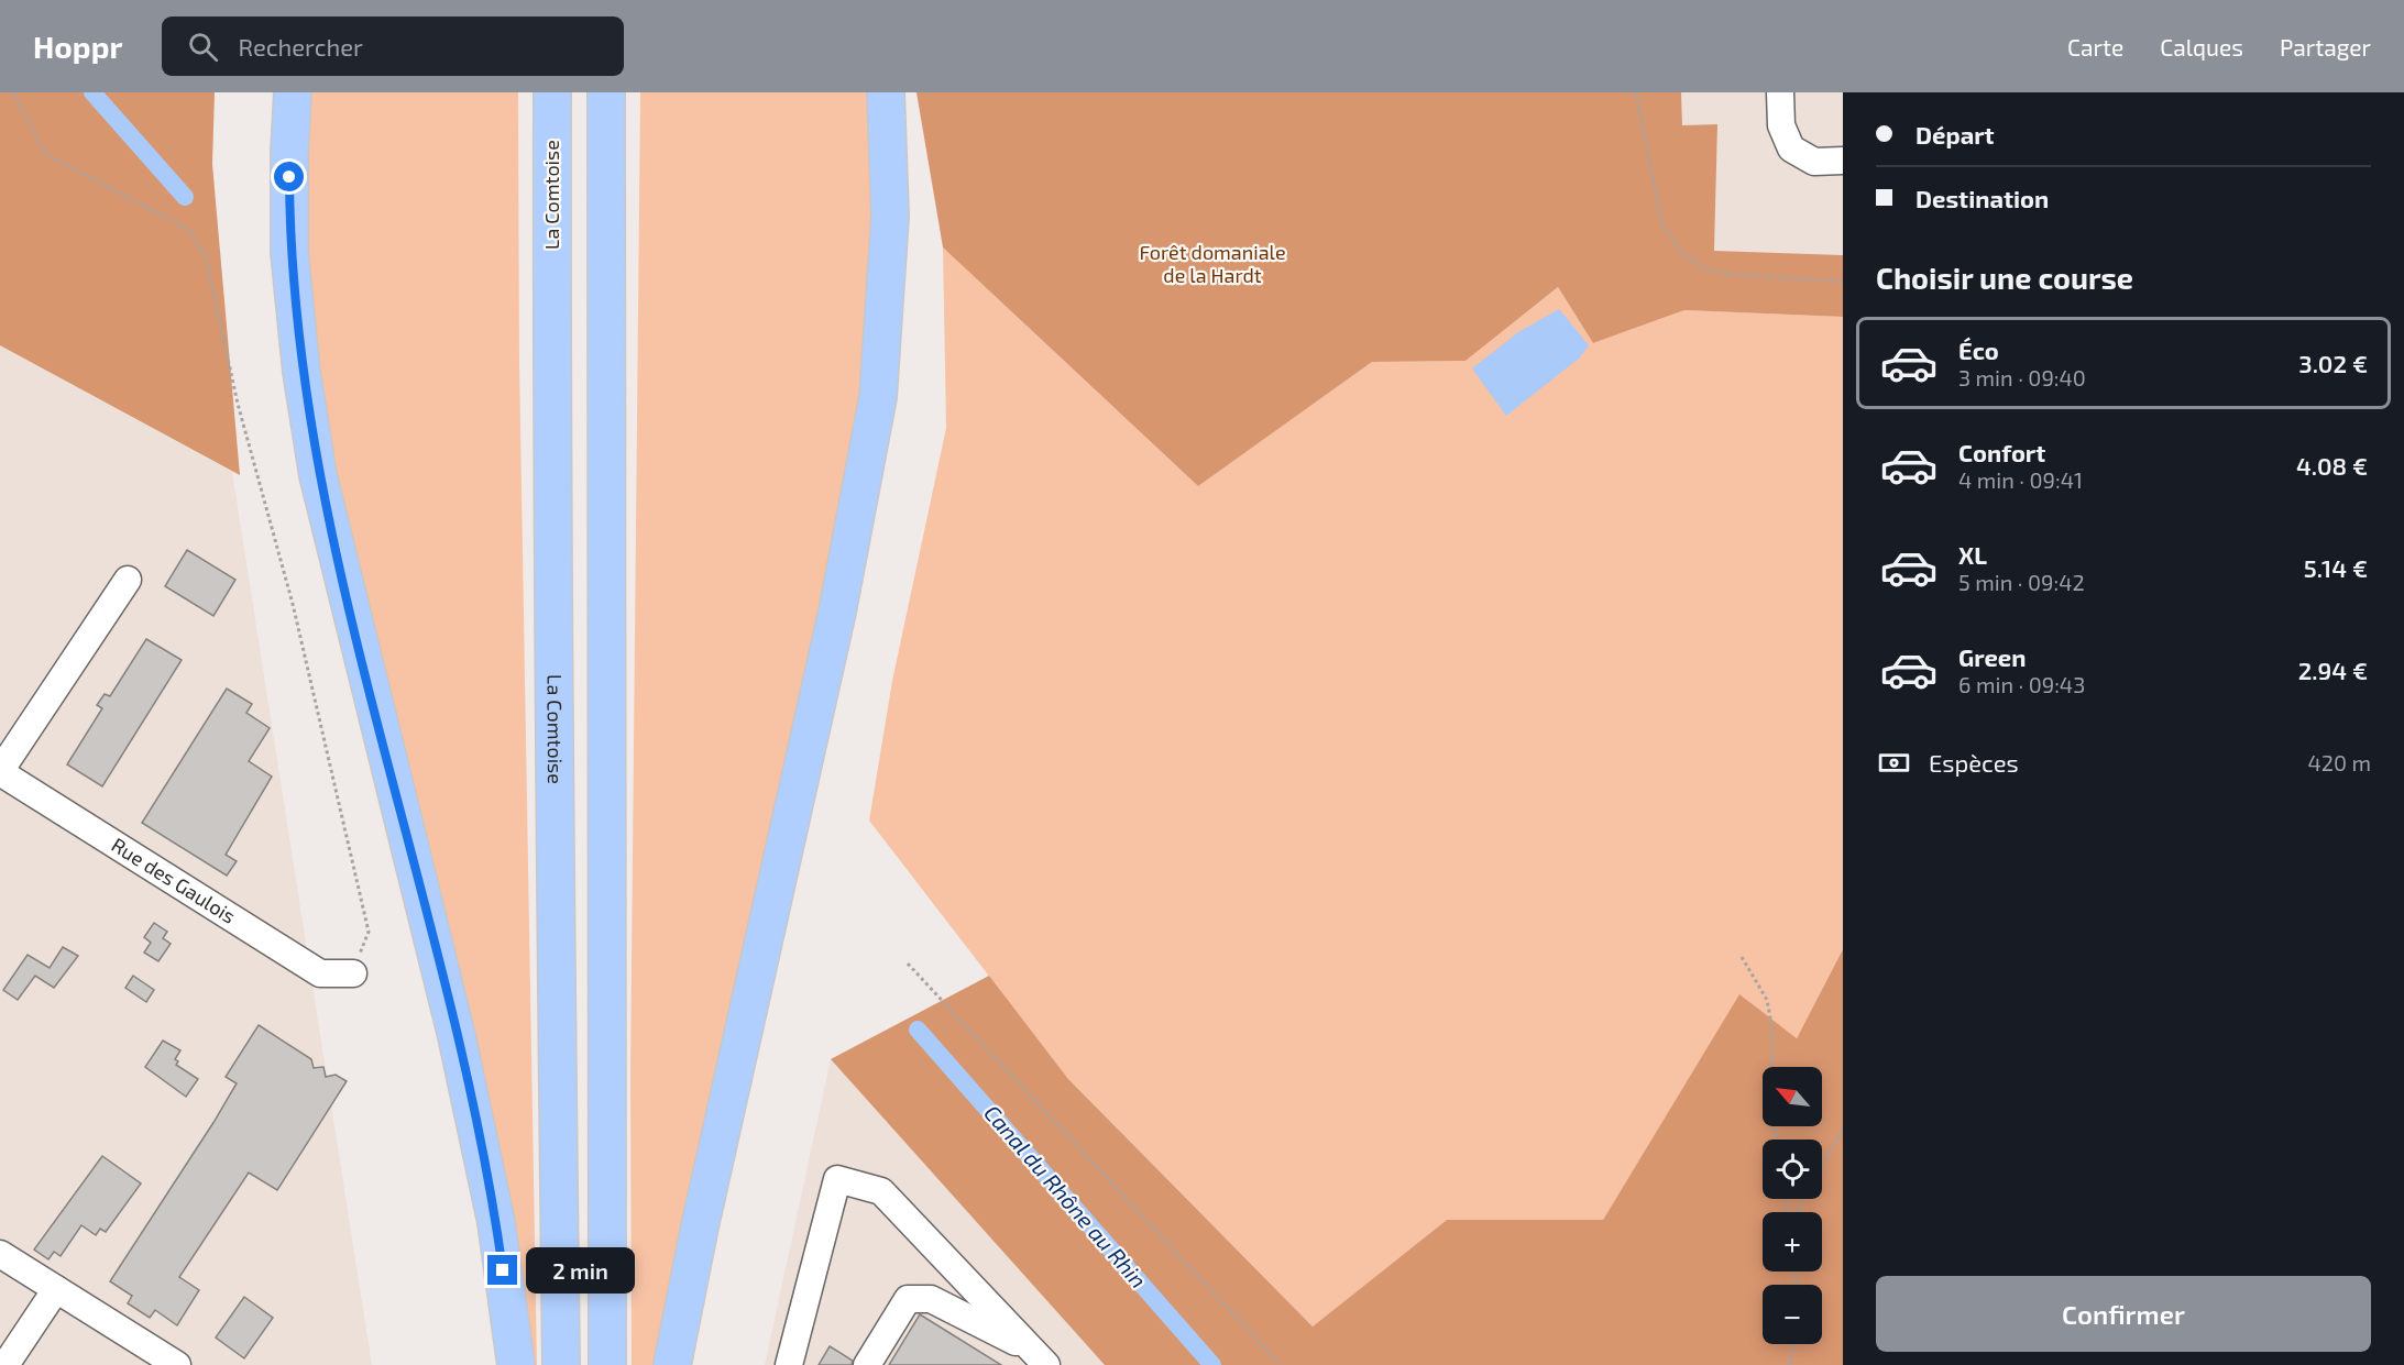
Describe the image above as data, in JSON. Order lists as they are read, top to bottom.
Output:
{
  "streets": {
    "highway": ["La Comtoise"],
    "street": ["Rue des Gaulois"]
  },
  "water": ["Canal du Rhône au Rhin"],
  "parks": ["Forêt domaniale de la Hardt"],
  "north": "top left",
  "page": {
    "header": "Hoppr",
    "search": "Rechercher",
    "nav": ["Carte", "Calques", "Partager"],
    "banner": ["Départ", "Destination"],
    "heading": "Choisir une course",
    "list": [
      {
        "name": "Éco",
        "note": "3 min · 09:40",
        "value": "3.02 €"
      },
      {
        "name": "Confort",
        "note": "4 min · 09:41",
        "value": "4.08 €"
      },
      {
        "name": "XL",
        "note": "5 min · 09:42",
        "value": "5.14 €"
      },
      {
        "name": "Green",
        "note": "6 min · 09:43",
        "value": "2.94 €"
      }
    ],
    "pay": ["Espèces", "420 m"],
    "map_buttons": ["+", "−"],
    "bubble": "2 min",
    "buttons": "Confirmer"
  }
}
